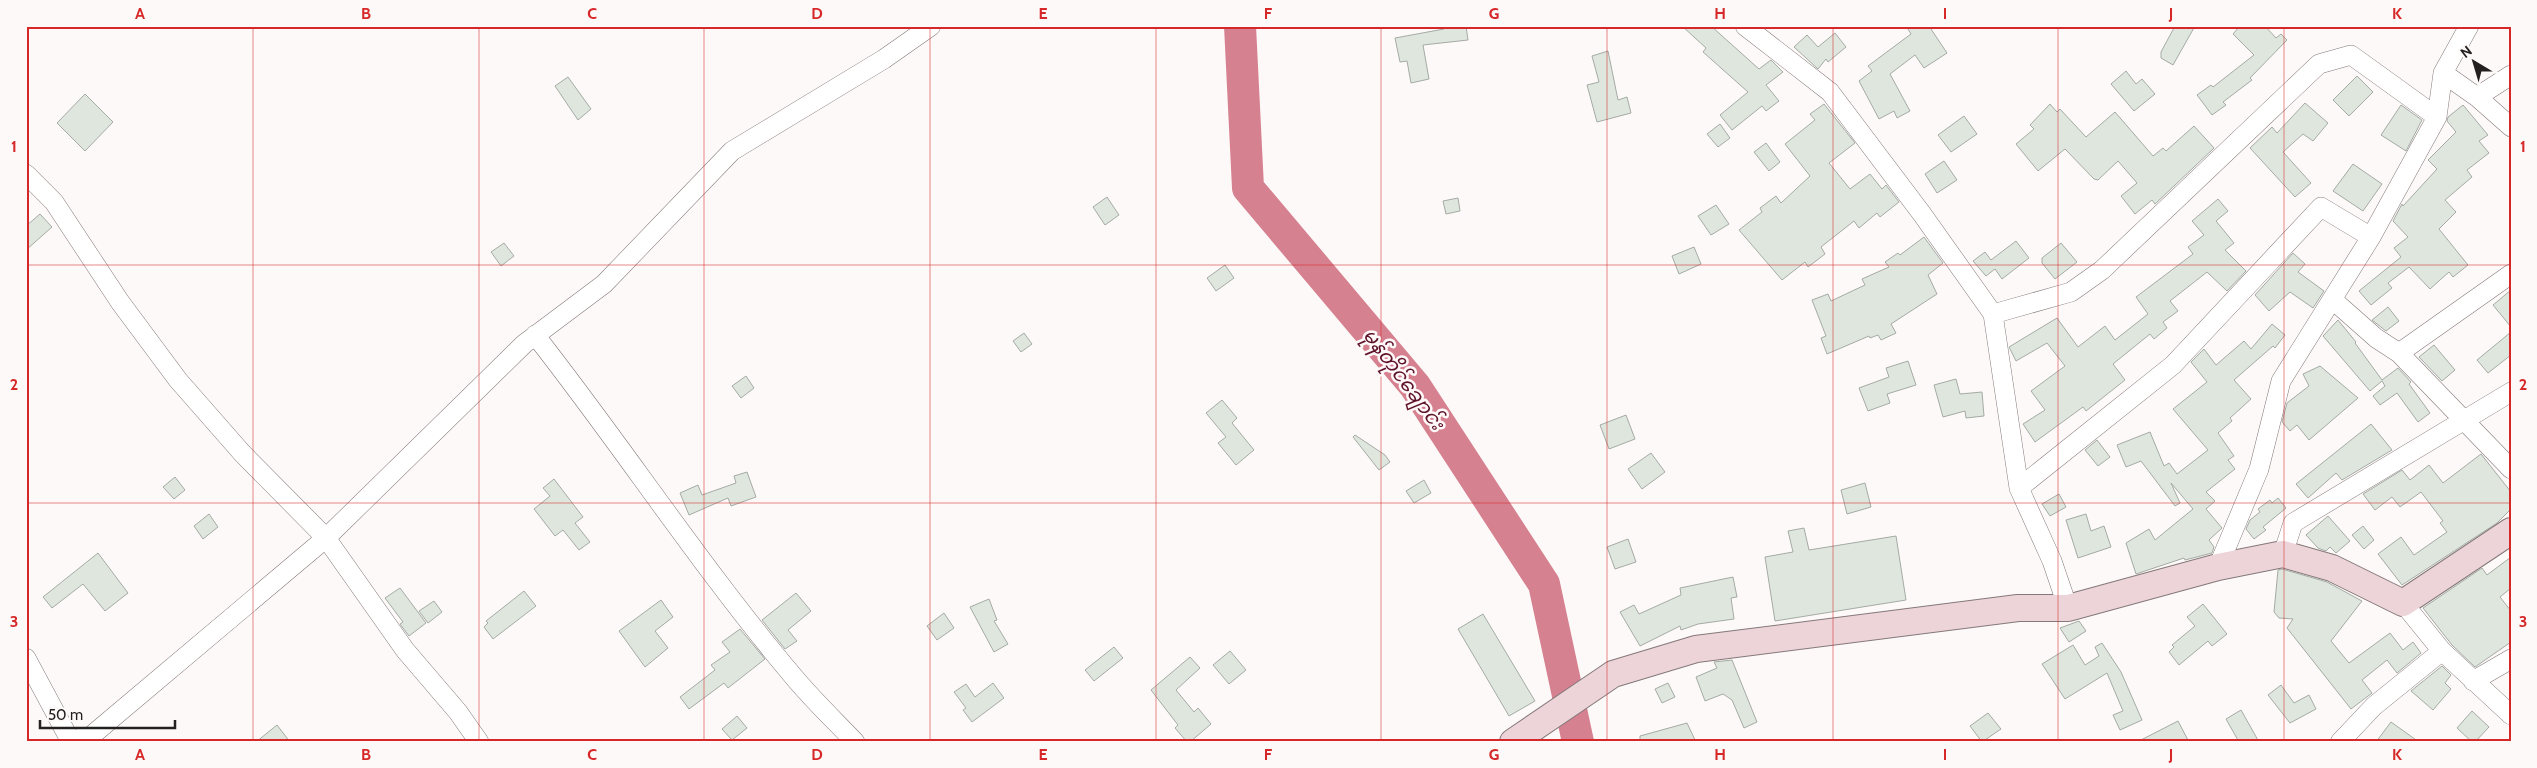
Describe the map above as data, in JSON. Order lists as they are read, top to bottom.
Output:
{
  "water": ["မုန်တိုင်ချောင်း"],
  "scale_bar": "50 m",
  "north": "top left",
  "grid": {
    "columns": [
      "A",
      "B",
      "C",
      "D",
      "E",
      "F",
      "G",
      "H",
      "I",
      "J",
      "K"
    ],
    "rows": ["1", "2", "3"]
  }
}
